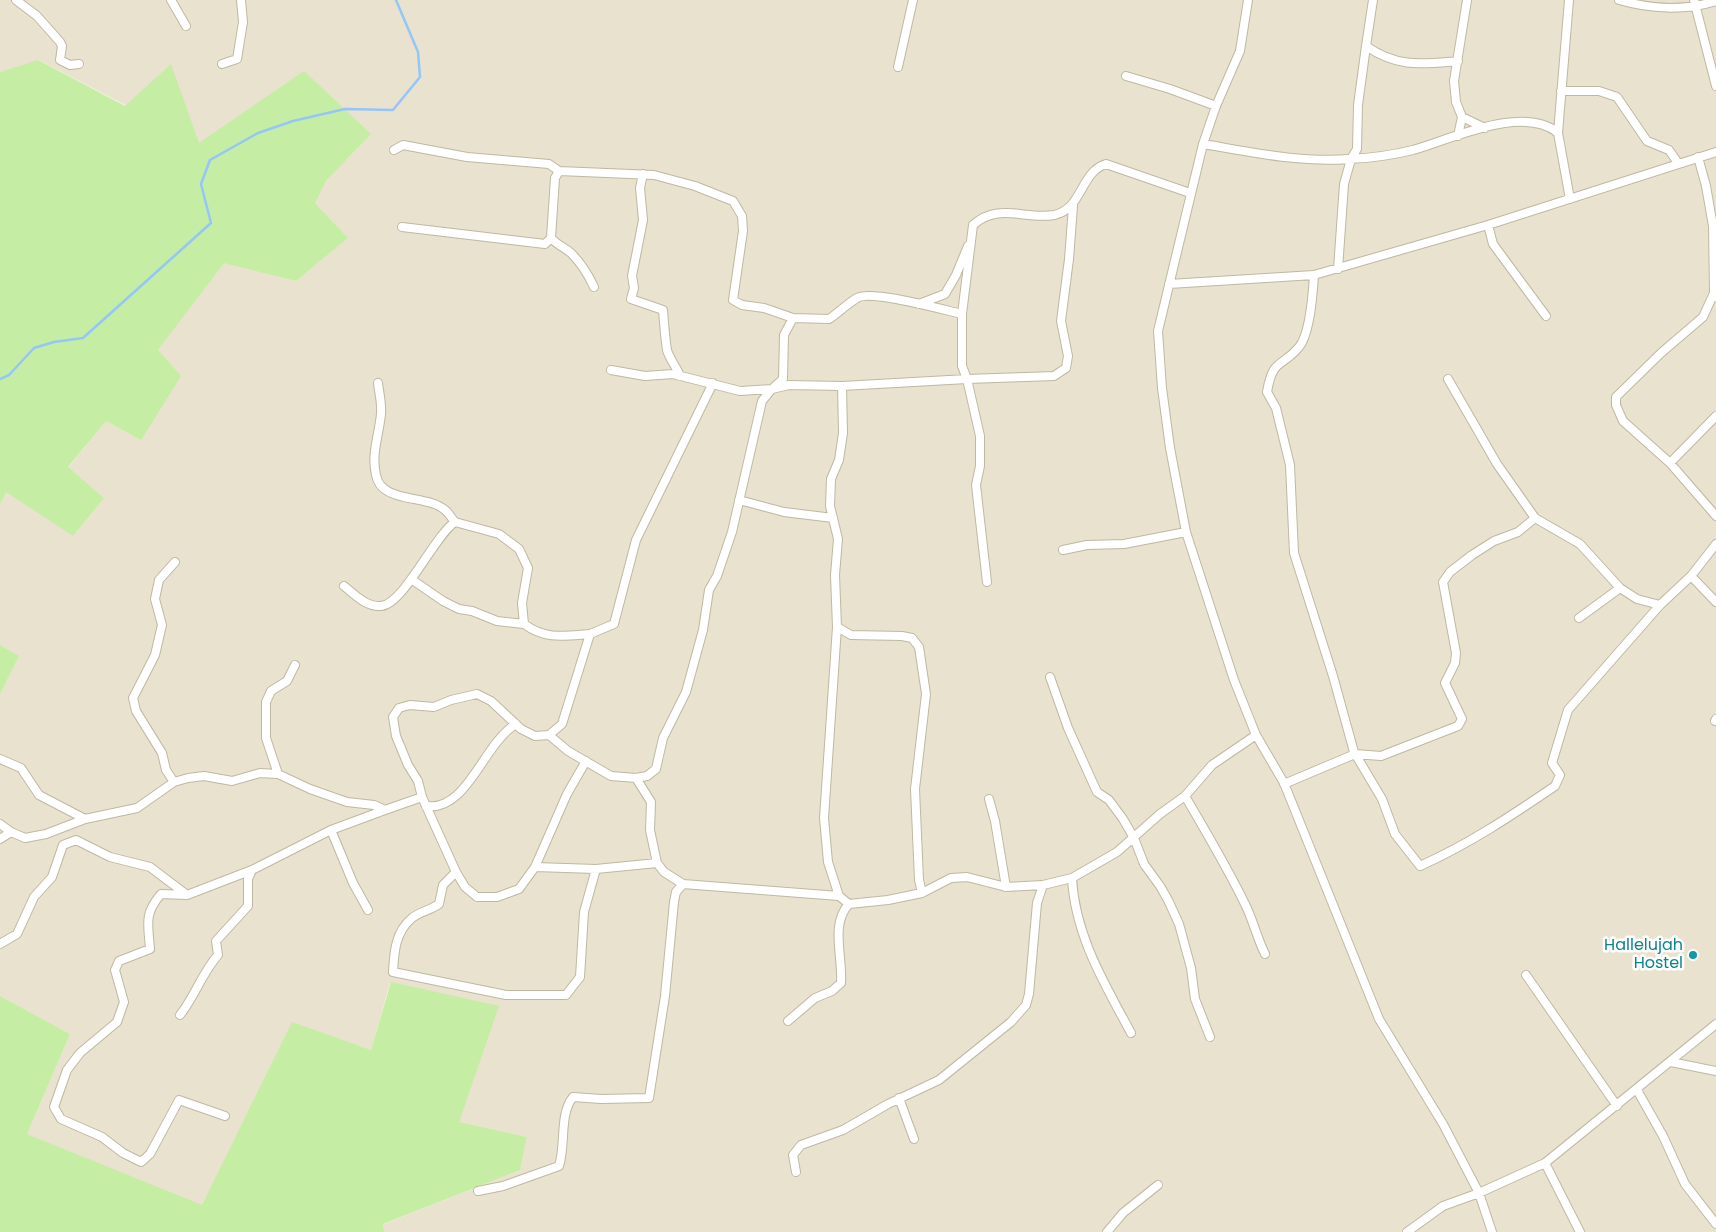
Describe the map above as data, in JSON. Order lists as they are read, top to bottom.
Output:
{
  "places": ["Hallelujah Hostel"]
}
